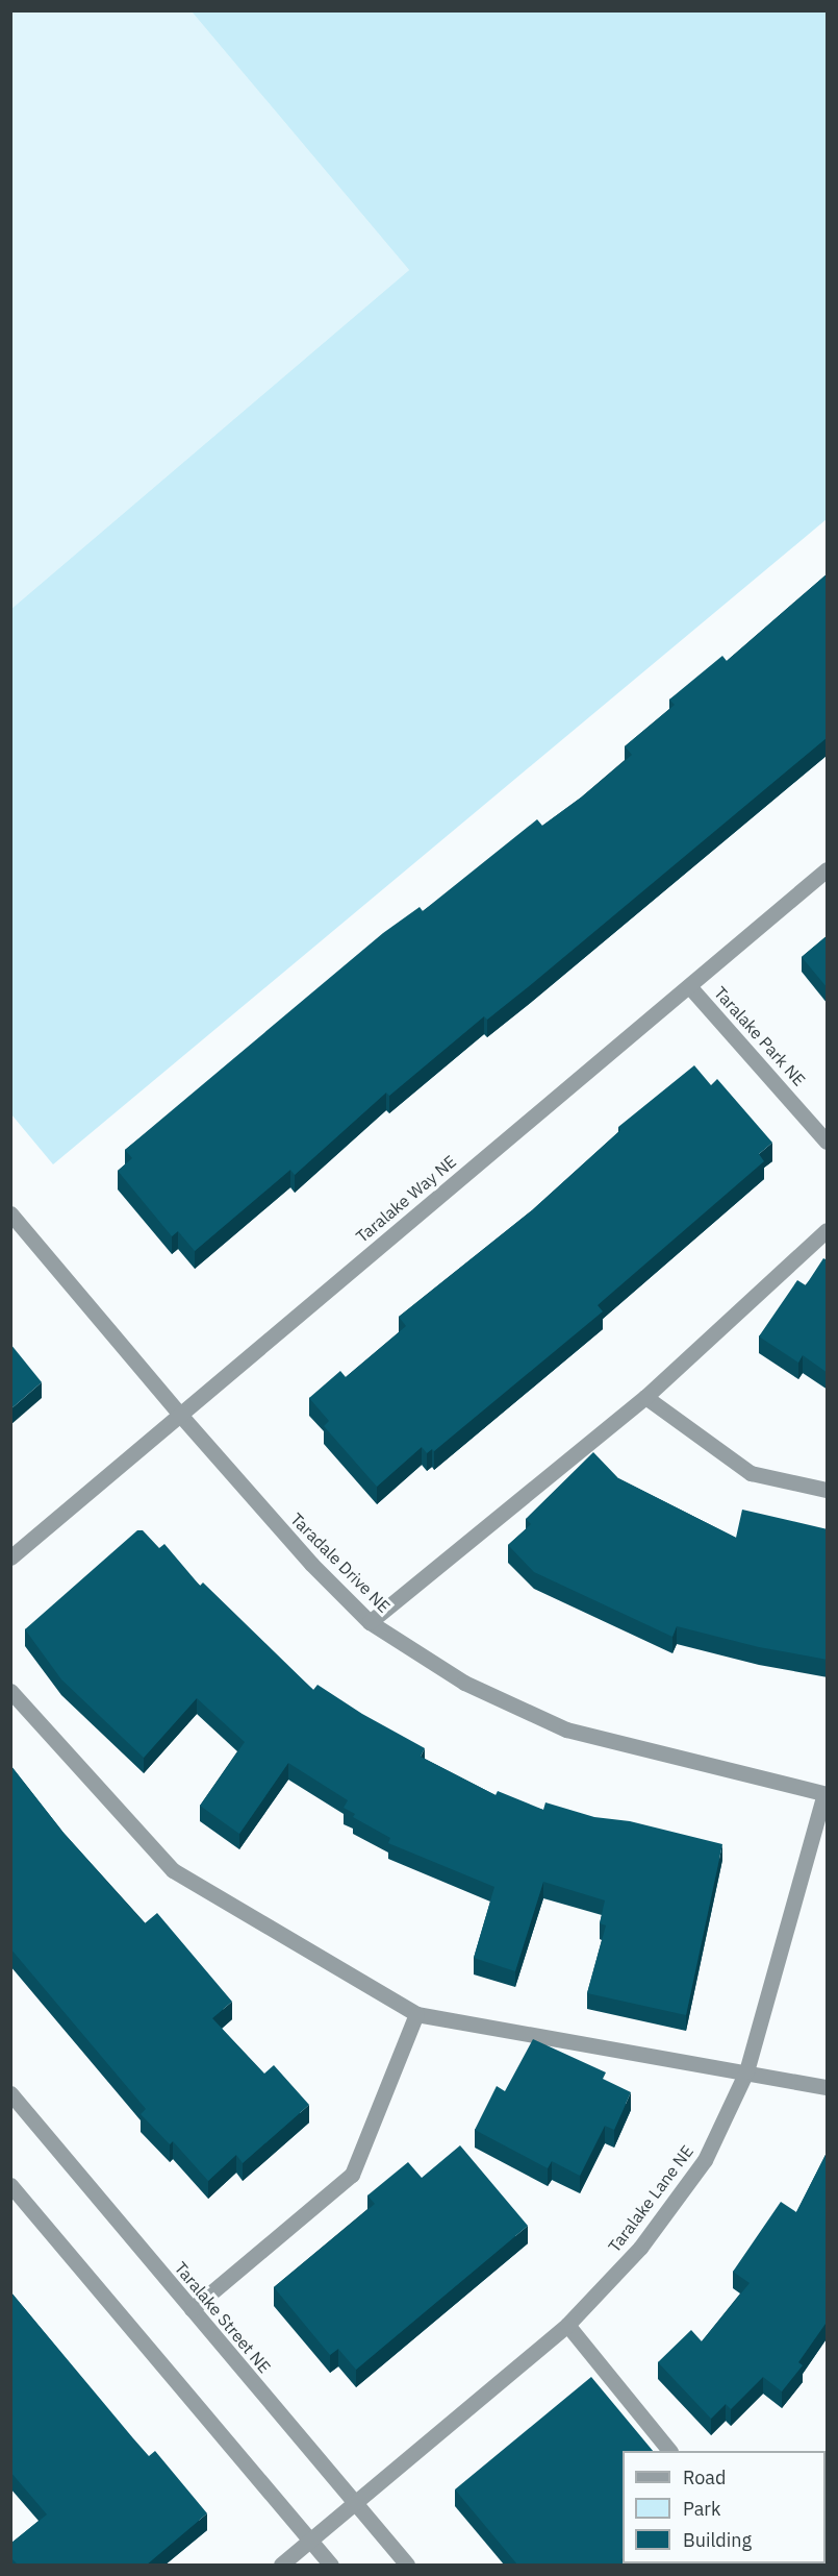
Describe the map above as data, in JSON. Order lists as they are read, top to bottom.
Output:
{
  "streets": {
    "street": [
      "Taralake Park NE",
      "Taralake Way NE",
      "Taradale Drive NE",
      "Taralake Lane NE",
      "Taralake Street NE"
    ]
  },
  "crossings": [
    ["Taralake Park NE", "Taralake Way NE"],
    ["Taralake Way NE", "Taradale Drive NE"],
    ["Taradale Drive NE", "Taralake Lane NE"],
    ["Taralake Lane NE", "Taralake Street NE"]
  ],
  "legend": ["Road", "Park", "Building"]
}
